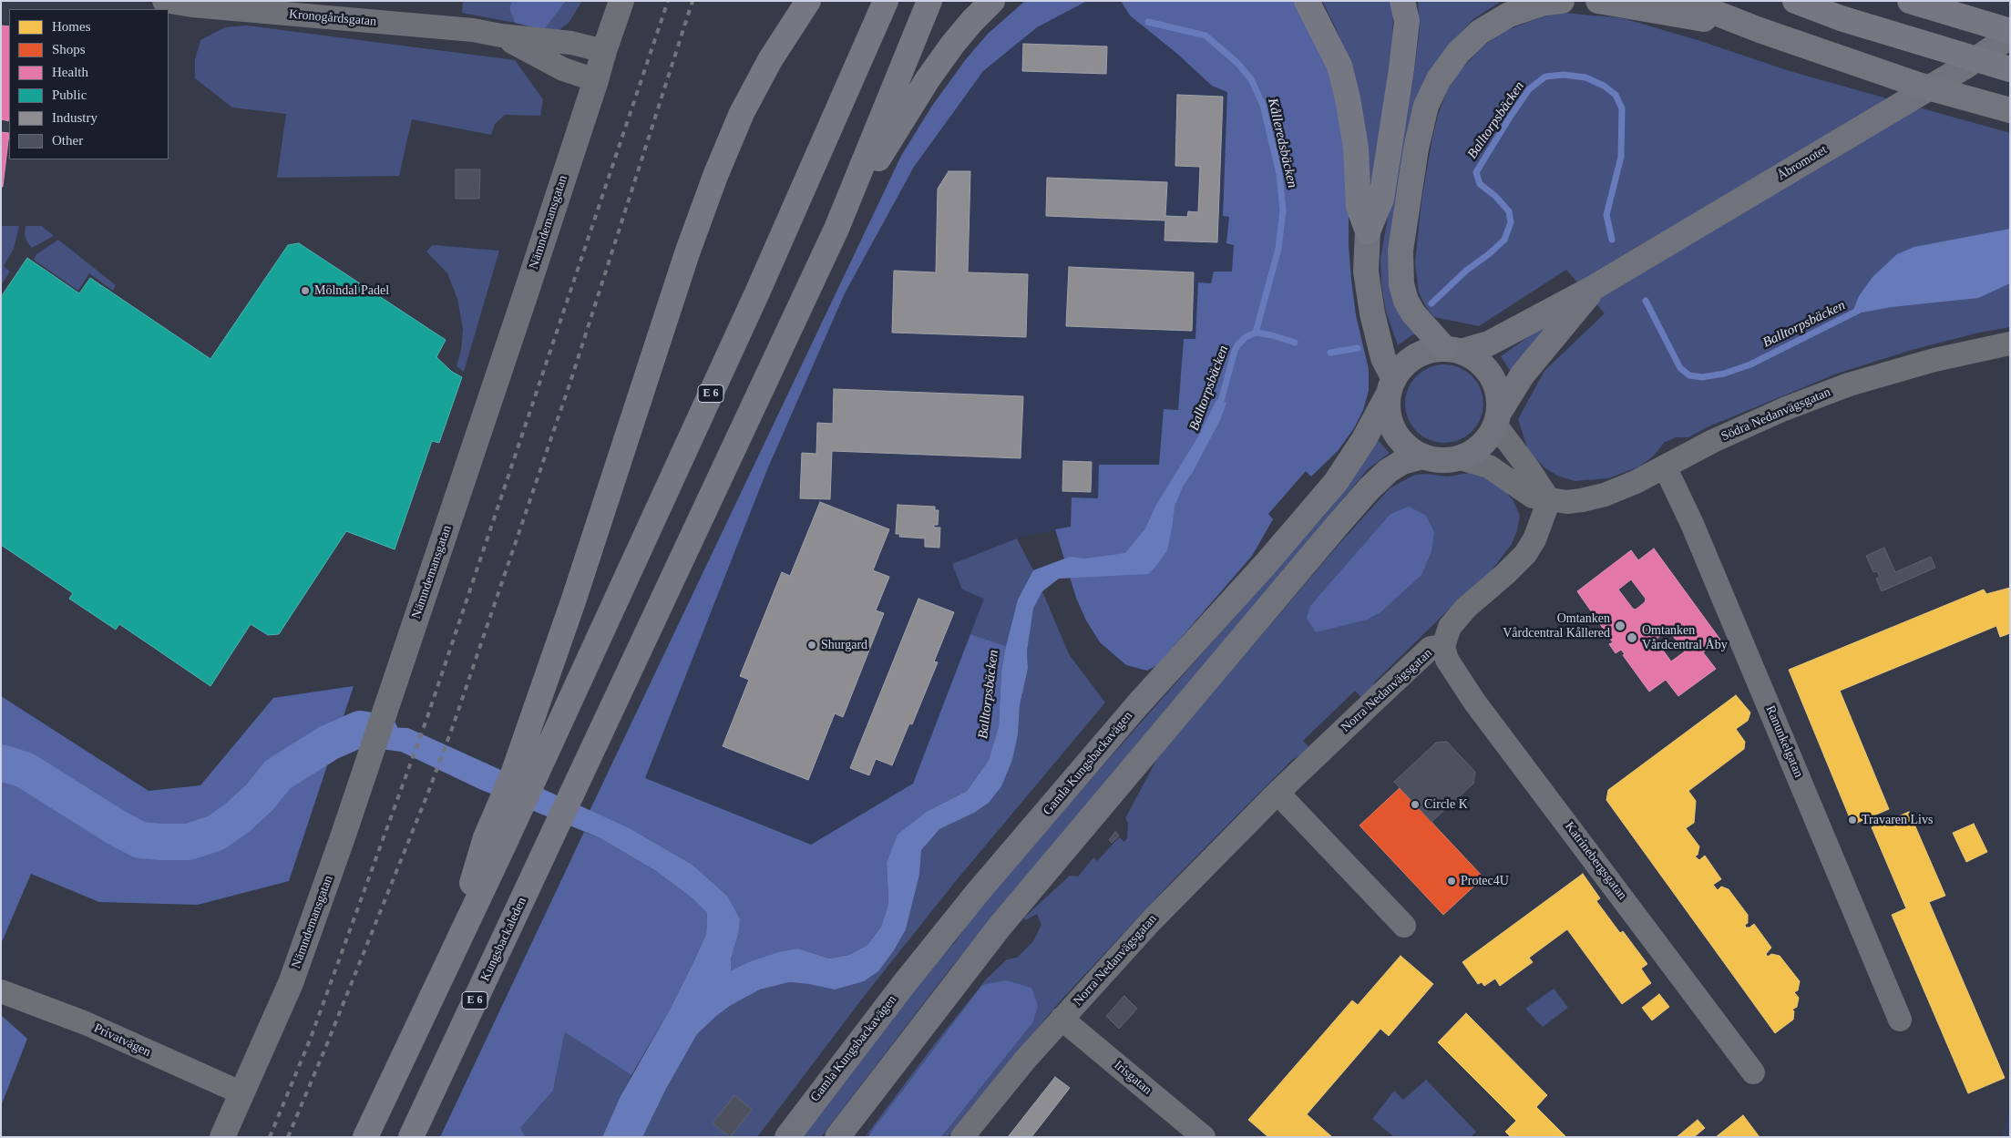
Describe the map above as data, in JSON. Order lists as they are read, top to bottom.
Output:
{
  "streets": {
    "highway": ["E 6", "Kungsbackaleden"],
    "main road": ["Åbromotet", "Gamla Kungsbackavägen"],
    "street": [
      "Kronogårdsgatan",
      "Nämndemansgatan",
      "Södra Nedanvägsgatan",
      "Norra Nedanvägsgatan",
      "Ranunkelgatan",
      "Katrinebergsgatan",
      "Privatvägen",
      "Irisgatan"
    ]
  },
  "crossings": [
    ["Kronogårdsgatan", "Nämndemansgatan"],
    ["Åbromotet", "Södra Nedanvägsgatan"],
    ["Åbromotet", "Gamla Kungsbackavägen"],
    ["Nämndemansgatan", "Privatvägen"],
    ["E 6", "Kungsbackaleden"],
    ["Södra Nedanvägsgatan", "Norra Nedanvägsgatan"],
    ["Södra Nedanvägsgatan", "Ranunkelgatan"],
    ["Södra Nedanvägsgatan", "Gamla Kungsbackavägen"],
    ["Norra Nedanvägsgatan", "Katrinebergsgatan"],
    ["Norra Nedanvägsgatan", "Irisgatan"]
  ],
  "water": ["Balltorpsbäcken", "Kålleredsbäcken"],
  "places": [
    "Mölndal Padel",
    "Omtanken Vårdcentral Kållered",
    "Omtanken Vårdcentral Åby",
    "Shurgard",
    "Circle K",
    "Travaren Livs",
    "Protec4U"
  ],
  "legend": [
    "Homes",
    "Shops",
    "Health",
    "Public",
    "Industry",
    "Other"
  ]
}
